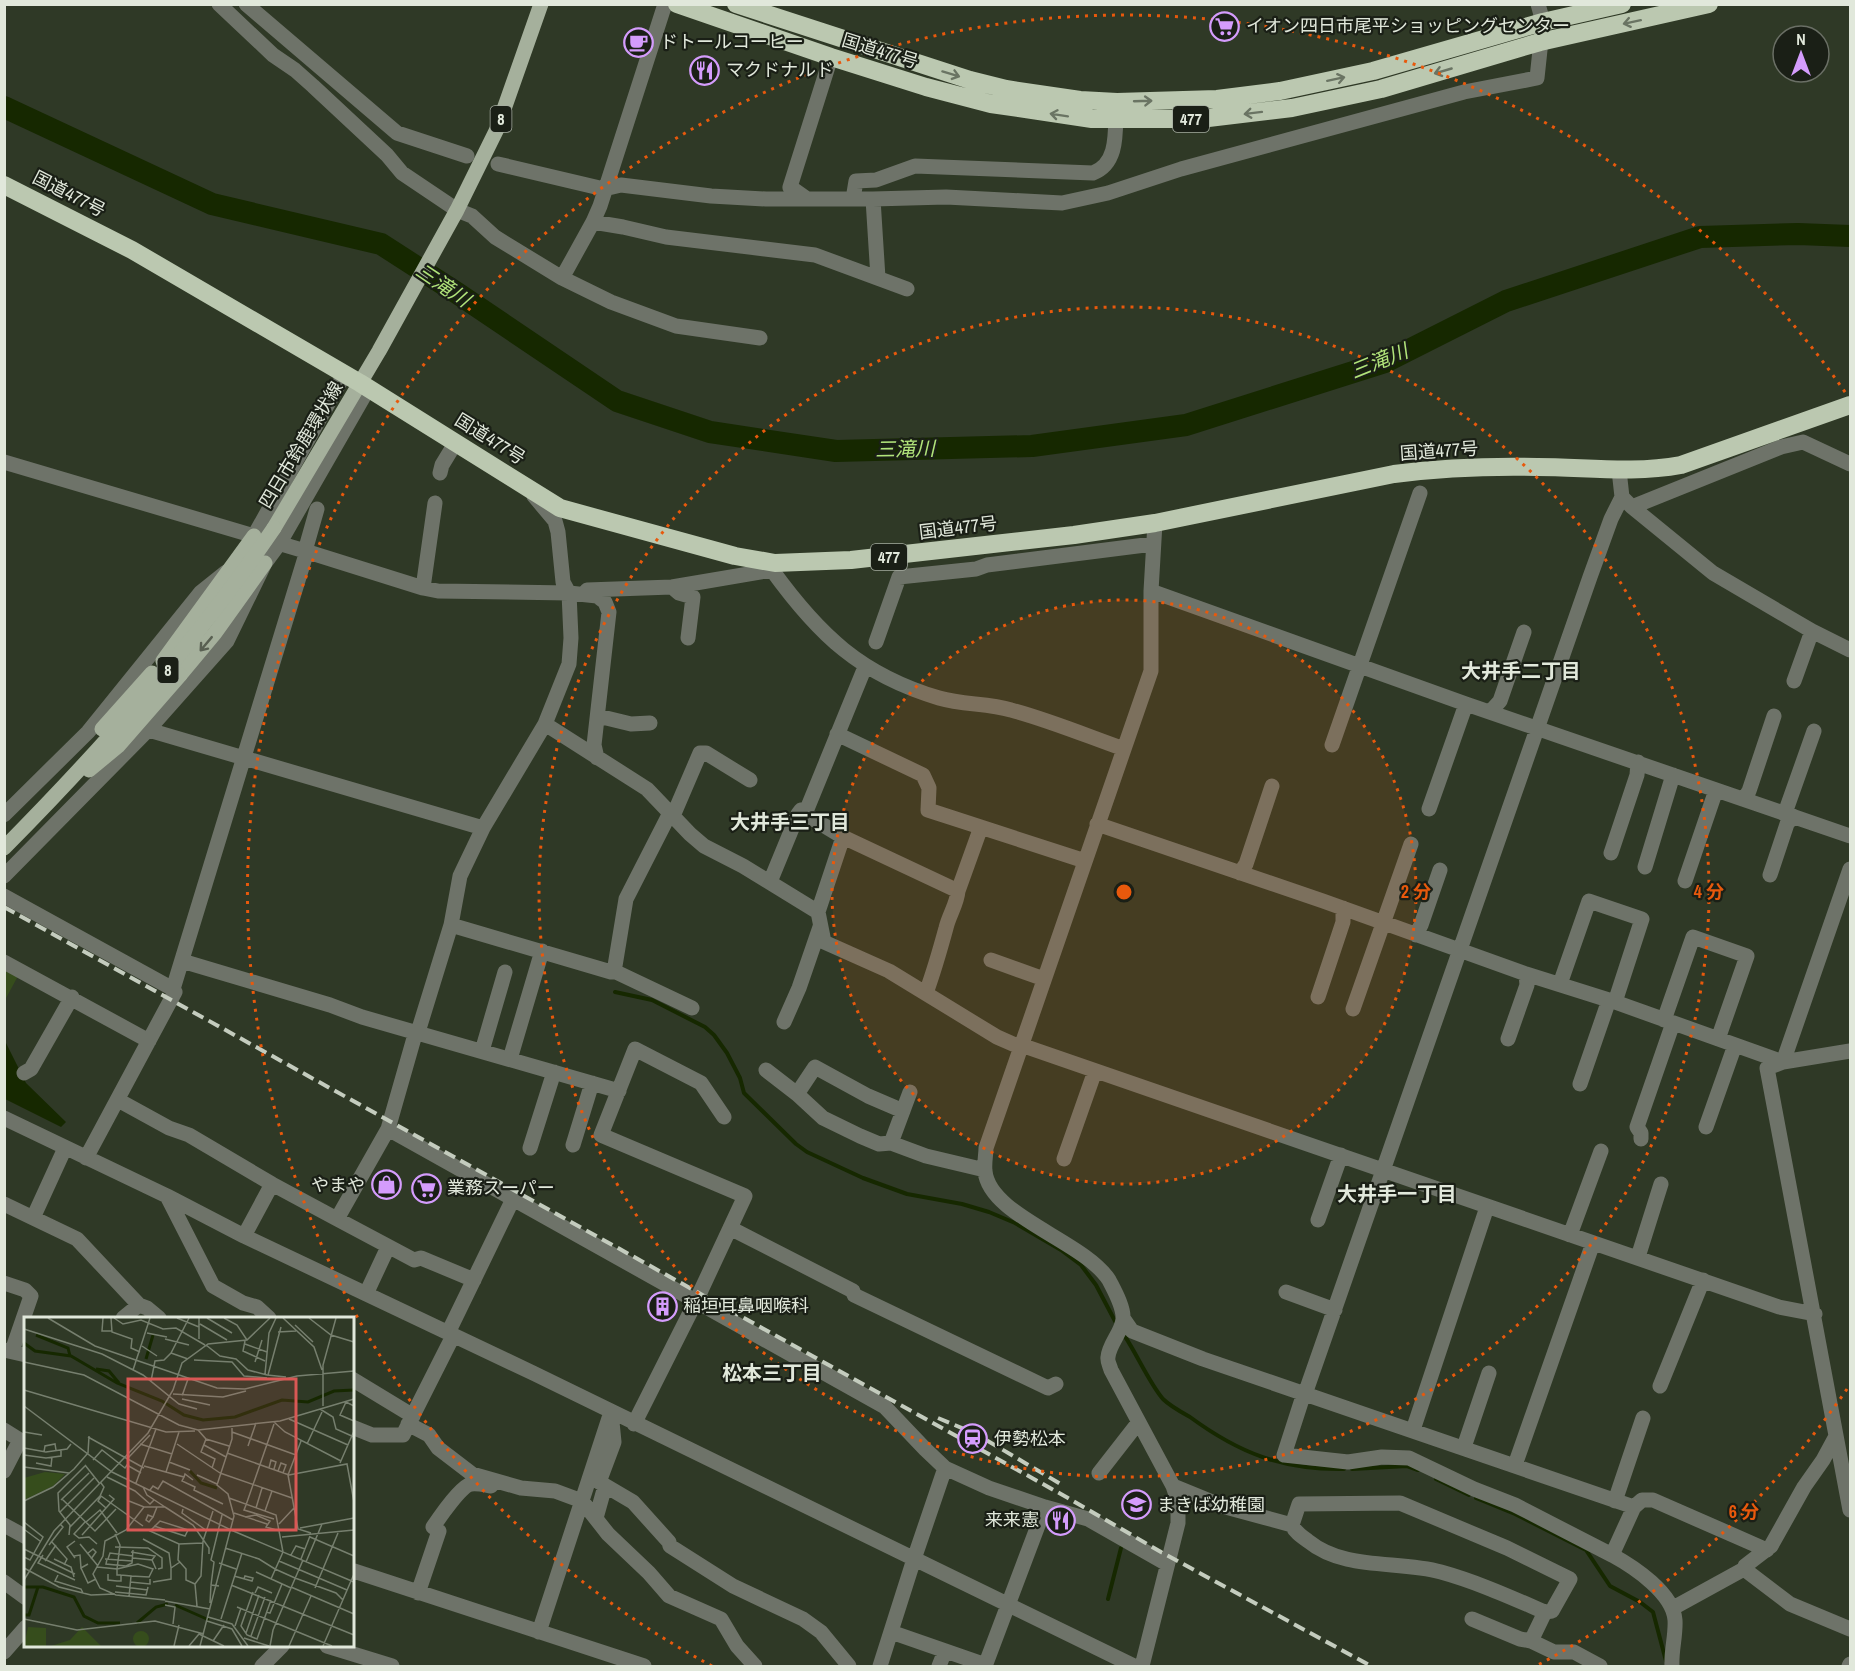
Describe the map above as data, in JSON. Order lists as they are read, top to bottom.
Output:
{
  "streets": {
    "highway": ["国道477号", "477"],
    "main road": ["8", "四日市鈴鹿環状線"]
  },
  "crossings": [
    ["国道477号", "四日市鈴鹿環状線"],
    ["8", "四日市鈴鹿環状線"]
  ],
  "districts": [
    "大井手二丁目",
    "大井手三丁目",
    "大井手一丁目",
    "松本三丁目"
  ],
  "water": ["三滝川"],
  "places": {
    "supermarket": ["イオン四日市尾平ショッピングセンター", "業務スーパー"],
    "cafe": ["ドトールコーヒー"],
    "restaurant": ["マクドナルド", "来来憲"],
    "shop": ["やまや"],
    "building": ["稲垣耳鼻咽喉科"],
    "station": ["伊勢松本"],
    "school or university": ["まきば幼稚園"]
  },
  "north": "top",
  "rings": ["2 分", "4 分", "6 分"]
}
